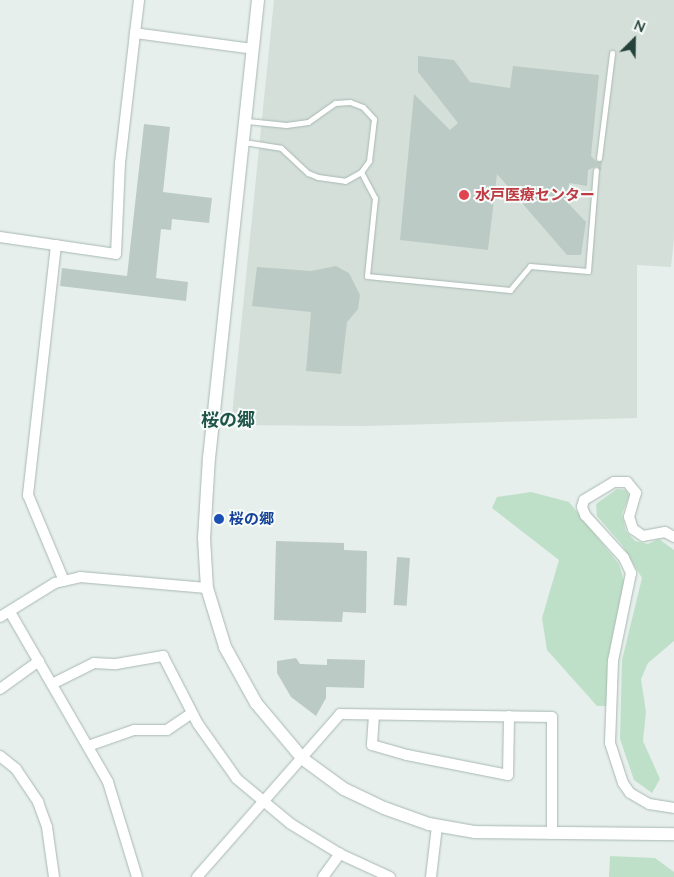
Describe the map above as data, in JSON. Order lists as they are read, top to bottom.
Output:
{
  "districts": ["桜の郷"],
  "places": ["水戸医療センター", "桜の郷"],
  "north": "top right"
}
